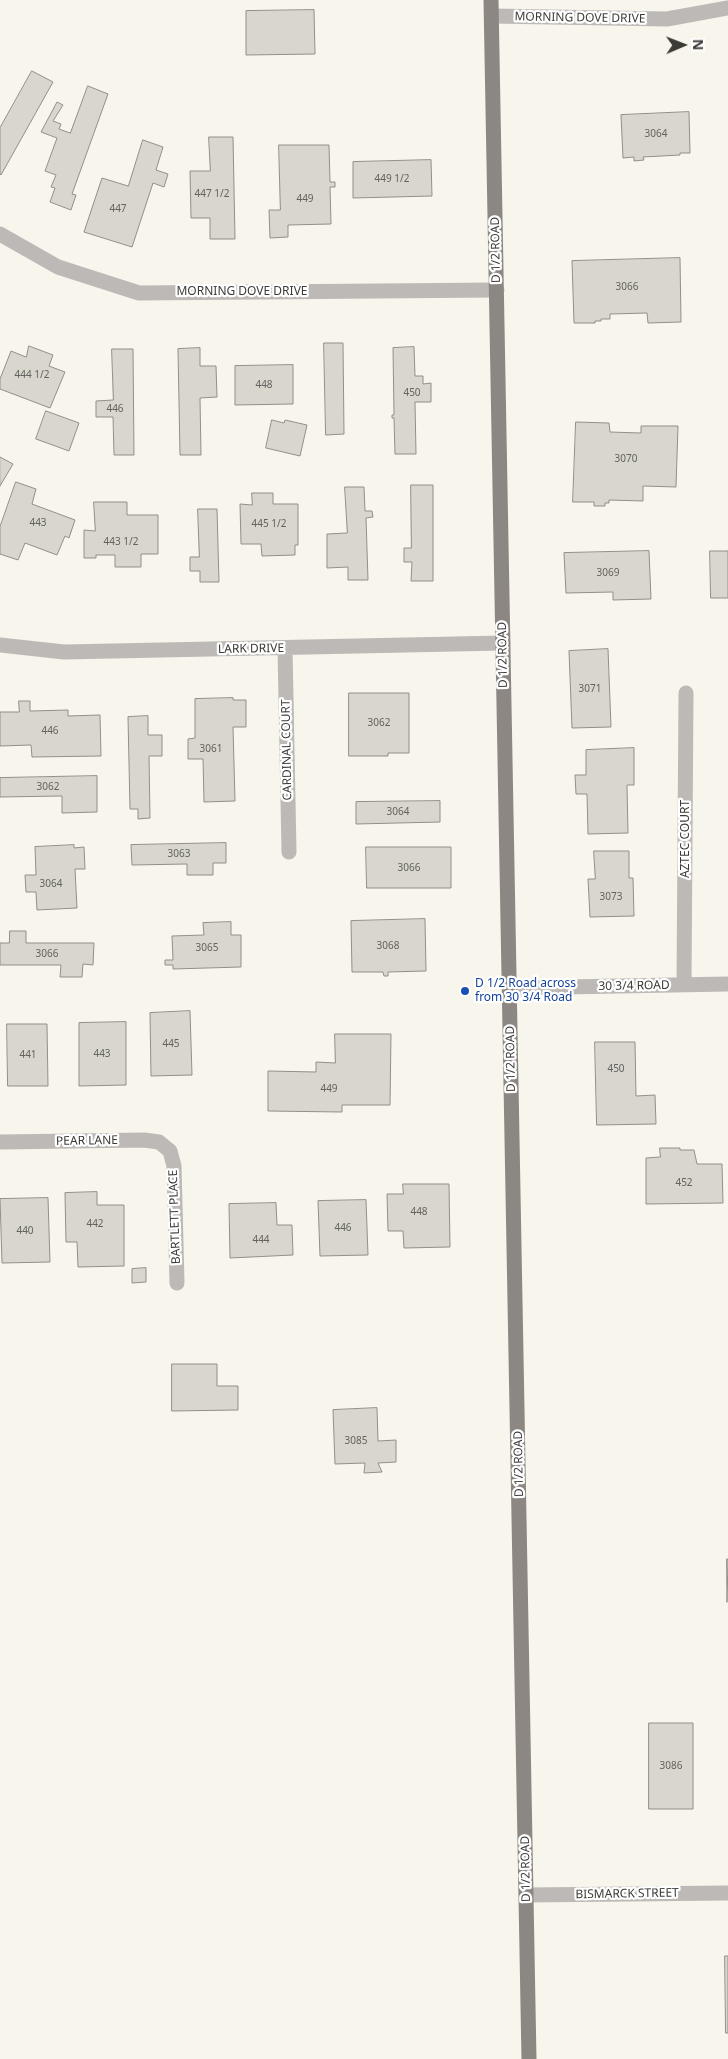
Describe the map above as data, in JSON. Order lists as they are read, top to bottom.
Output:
{
  "streets": {
    "main road": ["D 1/2 ROAD"],
    "street": [
      "MORNING DOVE DRIVE",
      "LARK DRIVE",
      "CARDINAL COURT",
      "AZTEC COURT",
      "30 3/4 ROAD",
      "PEAR LANE",
      "BARTLETT PLACE",
      "BISMARCK STREET"
    ]
  },
  "crossings": [
    ["MORNING DOVE DRIVE", "D 1/2 ROAD"],
    ["D 1/2 ROAD", "LARK DRIVE"],
    ["D 1/2 ROAD", "30 3/4 ROAD"],
    ["D 1/2 ROAD", "BISMARCK STREET"],
    ["LARK DRIVE", "CARDINAL COURT"],
    ["AZTEC COURT", "30 3/4 ROAD"],
    ["PEAR LANE", "BARTLETT PLACE"]
  ],
  "places": ["D 1/2 Road across from 30 3/4 Road"],
  "house_numbers": [
    "3064",
    "449 1/2",
    "447 1/2",
    "449",
    "447",
    "3066",
    "444 1/2",
    "448",
    "450",
    "446",
    "3070",
    "443",
    "445 1/2",
    "443 1/2",
    "3069",
    "3071",
    "3062",
    "446",
    "3061",
    "3062",
    "3064",
    "3063",
    "3066",
    "3064",
    "3073",
    "3068",
    "3065",
    "3066",
    "445",
    "443",
    "441",
    "450",
    "449",
    "452",
    "448",
    "442",
    "446",
    "440",
    "444",
    "3085",
    "3086"
  ],
  "north": "right"
}
